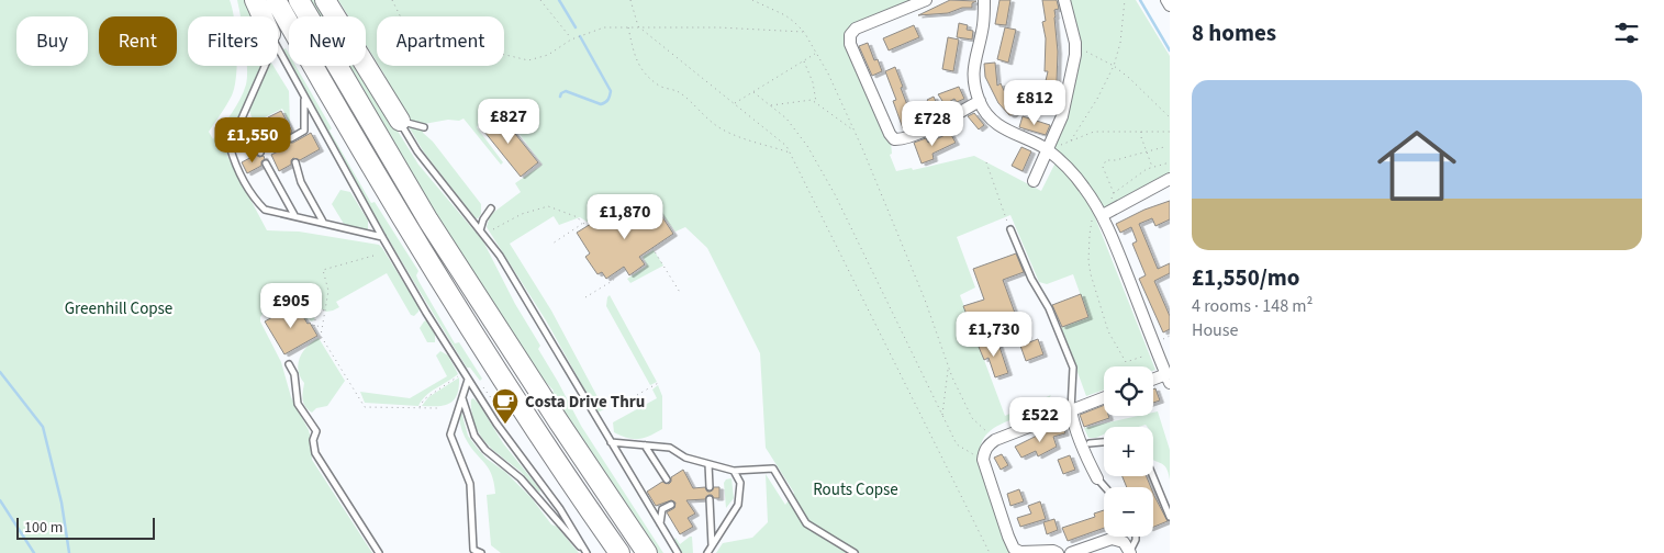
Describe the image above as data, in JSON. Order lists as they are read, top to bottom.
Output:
{
  "parks": ["Greenhill Copse", "Routs Copse"],
  "places": {
    "cafe": ["Costa Drive Thru"]
  },
  "scale_bar": "100 m",
  "page": {
    "heading": "8 homes",
    "chip": [
      "Buy",
      "Rent",
      "Filters",
      "New",
      "Apartment"
    ],
    "list": [
      {
        "name": "£1,550/mo",
        "note": "4 rooms · 148 m² · House"
      }
    ],
    "price": [
      "£812",
      "£827",
      "£728",
      "£1,550",
      "£1,870",
      "£905",
      "£1,730",
      "£522"
    ],
    "map_buttons": ["+", "−"],
    "scale": "100 m"
  }
}
